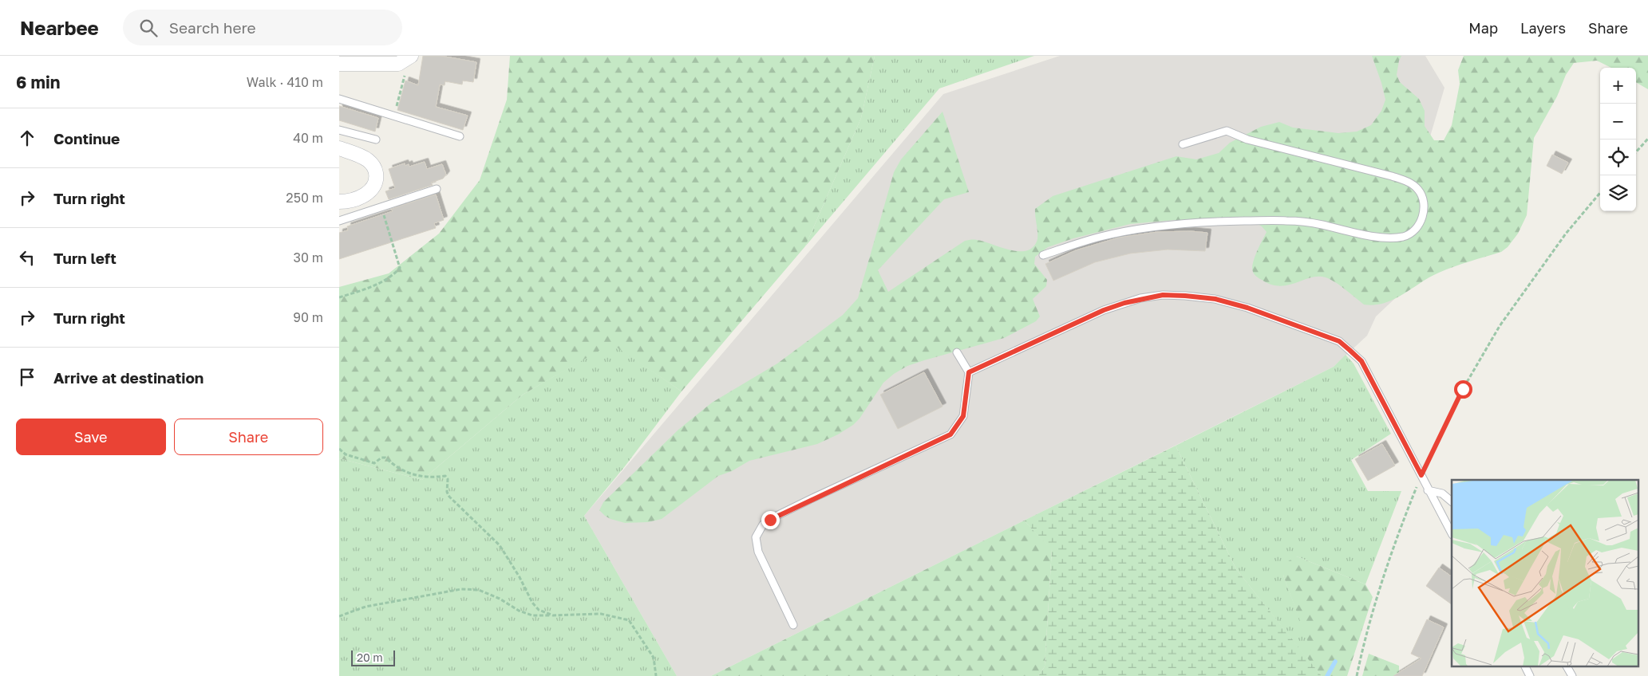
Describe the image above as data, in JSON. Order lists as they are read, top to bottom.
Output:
{
  "scale_bar": "20 m",
  "page": {
    "header": "Nearbee",
    "search": "Search here",
    "nav": ["Map", "Layers", "Share"],
    "heading": ["6 min", "Walk · 410 m"],
    "map_buttons": ["+", "−"],
    "list": [
      ["Continue", "40 m"],
      ["Turn right", "250 m"],
      ["Turn left", "30 m"],
      ["Turn right", "90 m"],
      "Arrive at destination"
    ],
    "buttons": ["Save", "Share"],
    "scale": "20 m"
  }
}
